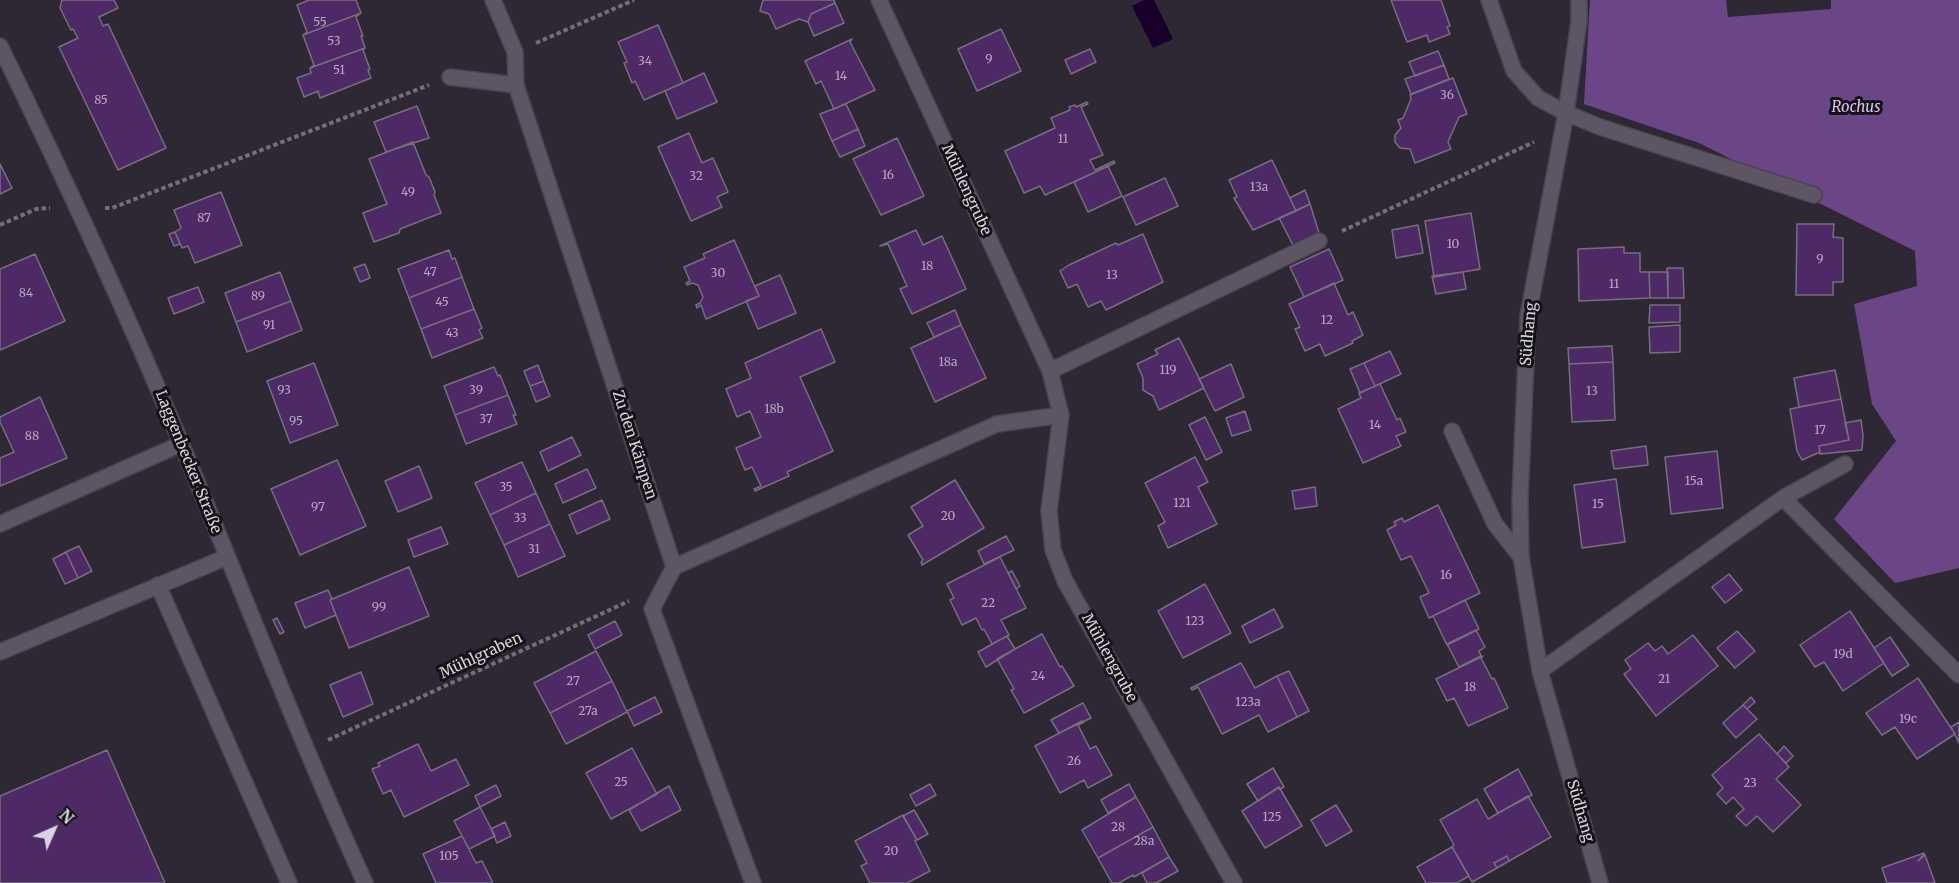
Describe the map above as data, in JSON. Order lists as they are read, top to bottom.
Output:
{
  "streets": {
    "street": [
      "Mühlengrube",
      "Südhang",
      "Zu den Kämpen",
      "Laggenbecker Straße"
    ],
    "path": ["Mühlgraben"]
  },
  "crossings": [
    ["Laggenbecker Straße", "Mühlgraben"]
  ],
  "parks": ["Rochus"],
  "house_numbers": [
    "55",
    "53",
    "9",
    "34",
    "51",
    "14",
    "36",
    "85",
    "11",
    "16",
    "32",
    "13a",
    "49",
    "87",
    "10",
    "9",
    "18",
    "47",
    "30",
    "13",
    "11",
    "84",
    "89",
    "45",
    "12",
    "91",
    "43",
    "18a",
    "119",
    "93",
    "39",
    "13",
    "18b",
    "37",
    "95",
    "14",
    "17",
    "88",
    "15a",
    "35",
    "121",
    "15",
    "97",
    "20",
    "33",
    "31",
    "16",
    "22",
    "99",
    "123",
    "19d",
    "24",
    "21",
    "27",
    "18",
    "123a",
    "27a",
    "19c",
    "26",
    "25",
    "23",
    "125",
    "28",
    "28a",
    "20",
    "105"
  ],
  "north": "top right"
}
